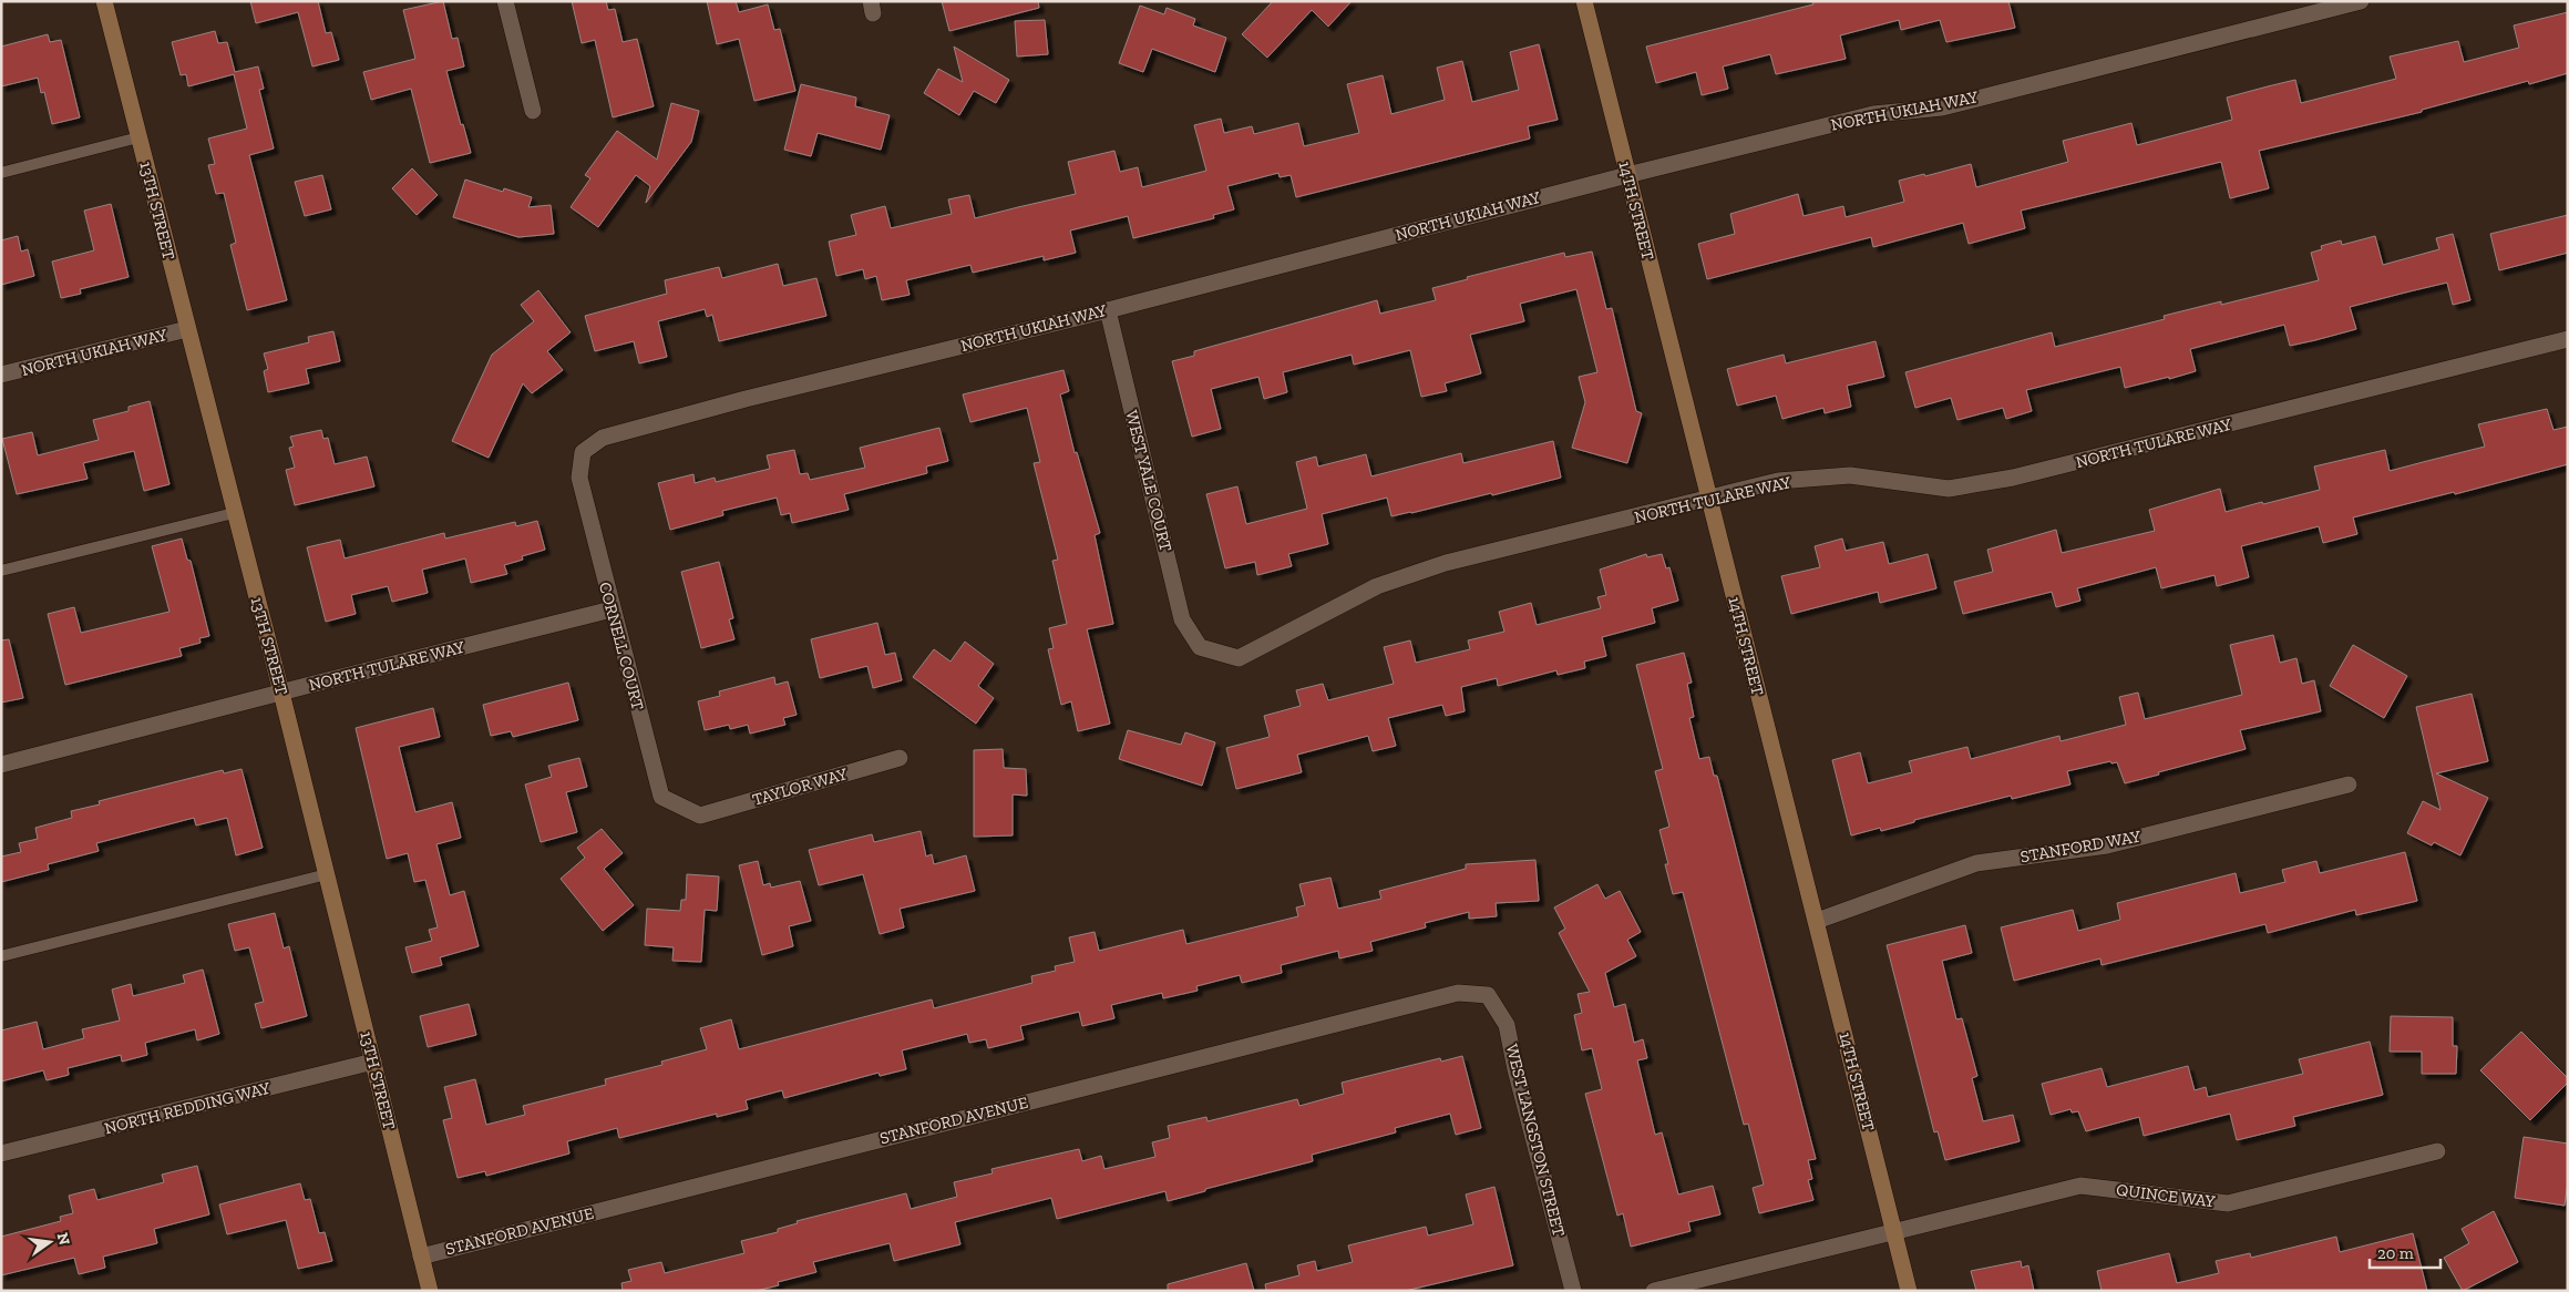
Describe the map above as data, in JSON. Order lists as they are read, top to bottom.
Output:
{
  "streets": {
    "street": [
      "NORTH UKIAH WAY",
      "13TH STREET",
      "14TH STREET",
      "NORTH TULARE WAY",
      "WEST YALE COURT",
      "CORNELL COURT",
      "TAYLOR WAY",
      "STANFORD WAY",
      "NORTH REDDING WAY",
      "STANFORD AVENUE",
      "WEST LANGSTON STREET",
      "QUINCE WAY"
    ]
  },
  "crossings": [
    ["NORTH UKIAH WAY", "13TH STREET"],
    ["NORTH UKIAH WAY", "14TH STREET"],
    ["NORTH UKIAH WAY", "WEST YALE COURT"],
    ["NORTH UKIAH WAY", "CORNELL COURT"],
    ["13TH STREET", "NORTH TULARE WAY"],
    ["13TH STREET", "NORTH REDDING WAY"],
    ["13TH STREET", "STANFORD AVENUE"],
    ["14TH STREET", "NORTH TULARE WAY"],
    ["14TH STREET", "STANFORD WAY"],
    ["14TH STREET", "QUINCE WAY"],
    ["NORTH TULARE WAY", "WEST YALE COURT"],
    ["NORTH TULARE WAY", "CORNELL COURT"],
    ["CORNELL COURT", "TAYLOR WAY"],
    ["STANFORD AVENUE", "WEST LANGSTON STREET"]
  ],
  "scale_bar": "20 m",
  "north": "right"
}
